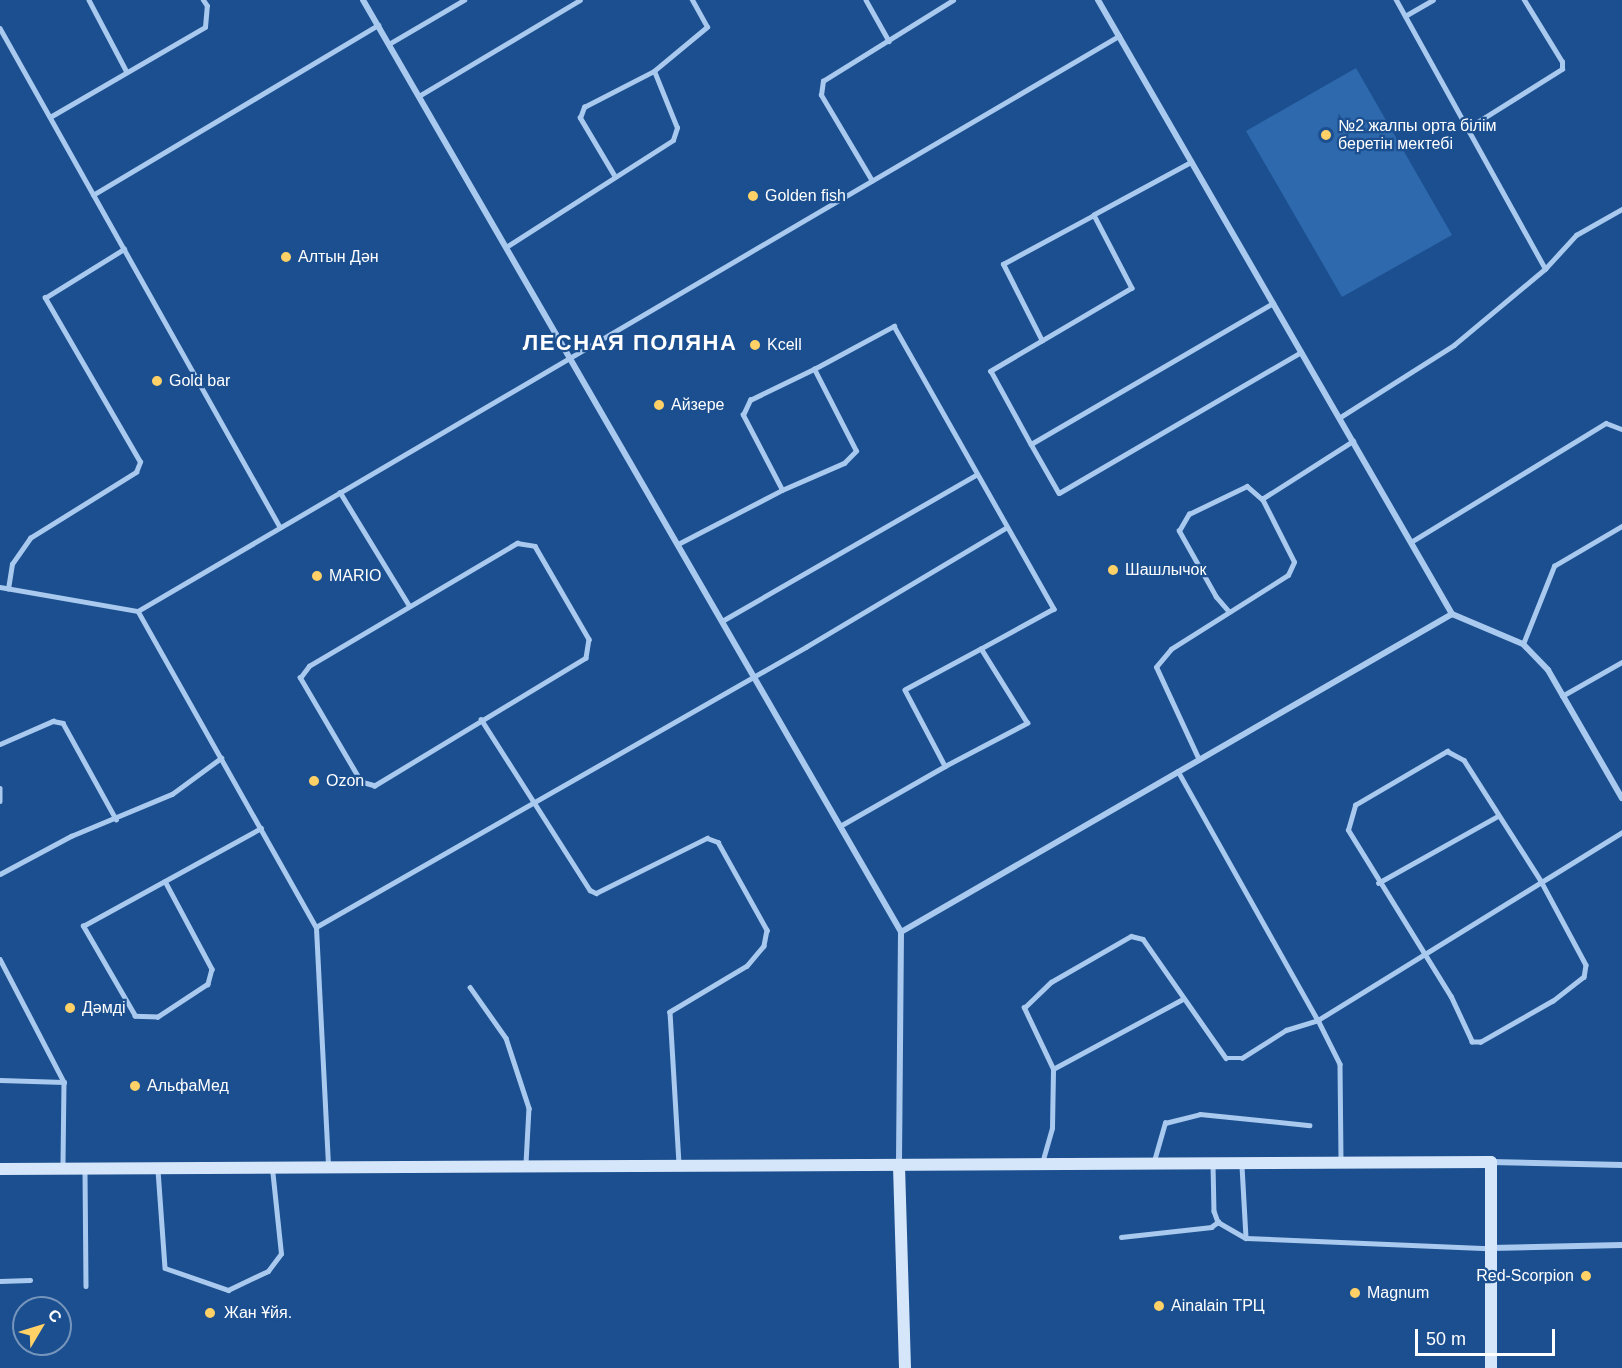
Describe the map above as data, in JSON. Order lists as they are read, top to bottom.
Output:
{
  "districts": ["ЛЕСНАЯ ПОЛЯНА"],
  "places": [
    "№2 жалпы орта білім беретін мектебі",
    "Golden fish",
    "Алтын Дән",
    "Kcell",
    "Gold bar",
    "Айзере",
    "Шашлычок",
    "MARIO",
    "Ozon",
    "Дәмді",
    "АльфаМед",
    "Red-Scorpion",
    "Magnum",
    "Ainalain ТРЦ",
    "Жан Ұйя."
  ],
  "scale_bar": "50 m",
  "north": "top right"
}
